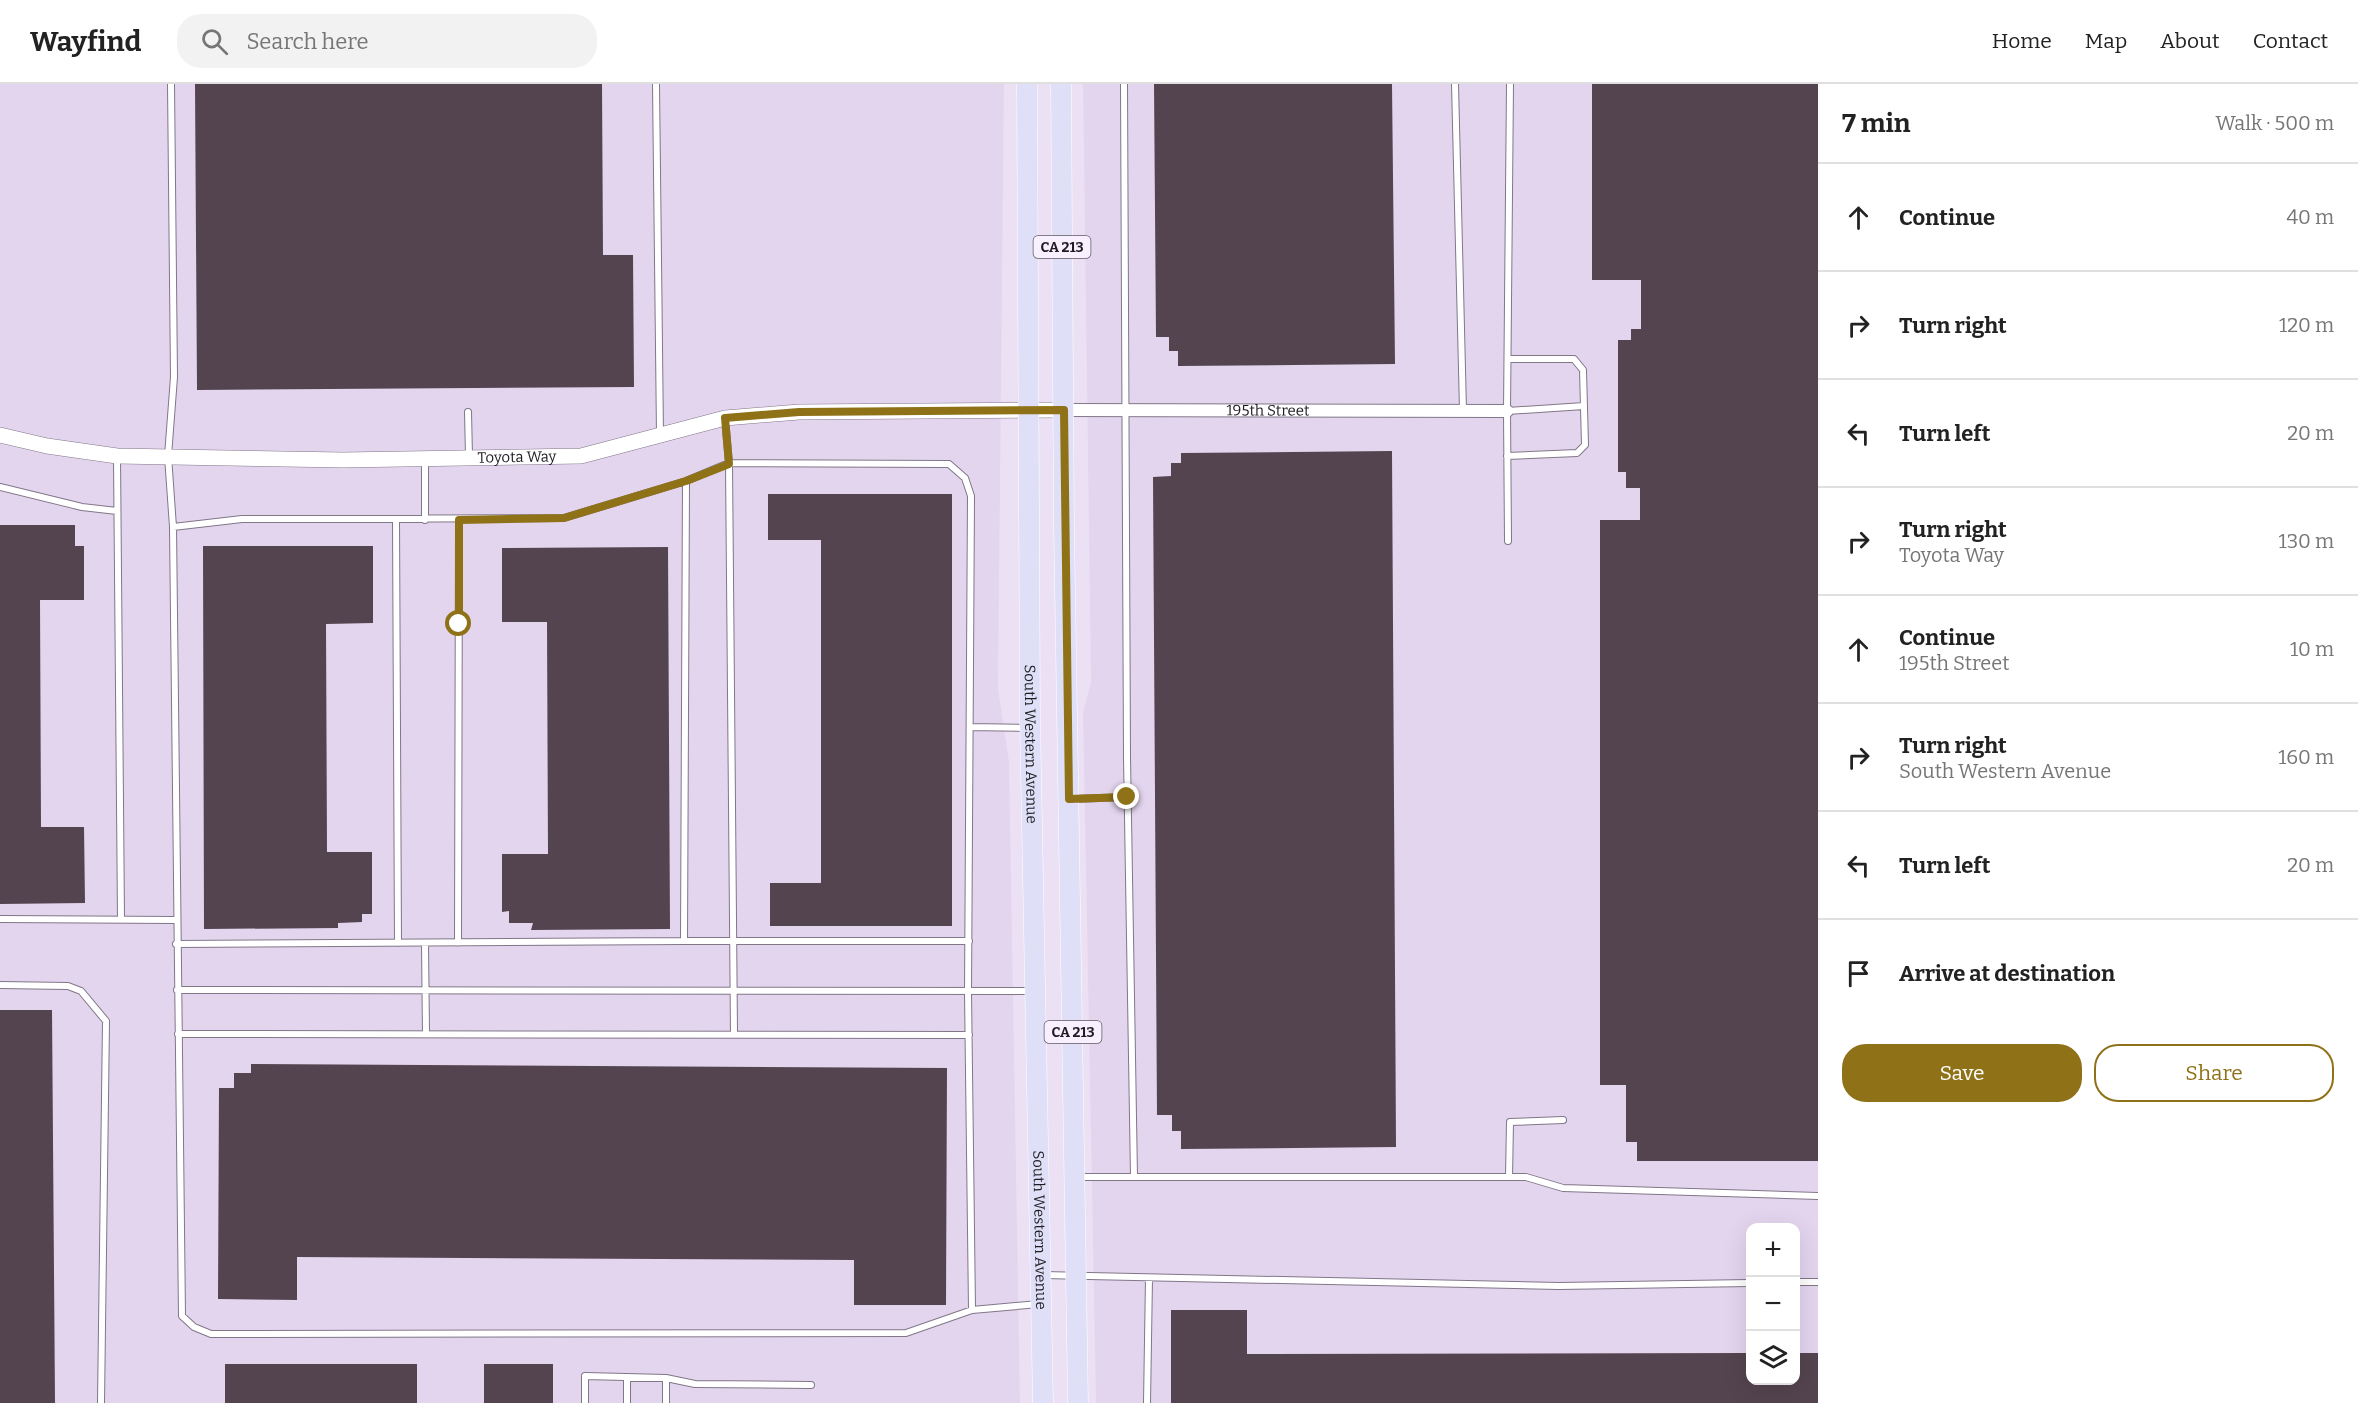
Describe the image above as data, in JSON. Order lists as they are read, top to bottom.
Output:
{
  "streets": {
    "main road": ["CA 213", "South Western Avenue"],
    "street": ["195th Street", "Toyota Way"]
  },
  "crossings": [
    ["CA 213", "195th Street"],
    ["195th Street", "Toyota Way"],
    ["195th Street", "South Western Avenue"],
    ["Toyota Way", "South Western Avenue"]
  ],
  "page": {
    "header": "Wayfind",
    "search": "Search here",
    "nav": [
      "Home",
      "Map",
      "About",
      "Contact"
    ],
    "heading": ["7 min", "Walk · 500 m"],
    "list": [
      ["Continue", "40 m"],
      ["Turn right", "120 m"],
      ["Turn left", "20 m"],
      ["Turn right", "Toyota Way", "130 m"],
      ["Continue", "195th Street", "10 m"],
      ["Turn right", "South Western Avenue", "160 m"],
      ["Turn left", "20 m"],
      "Arrive at destination"
    ],
    "buttons": ["Save", "Share"],
    "map_buttons": ["+", "−"]
  }
}
